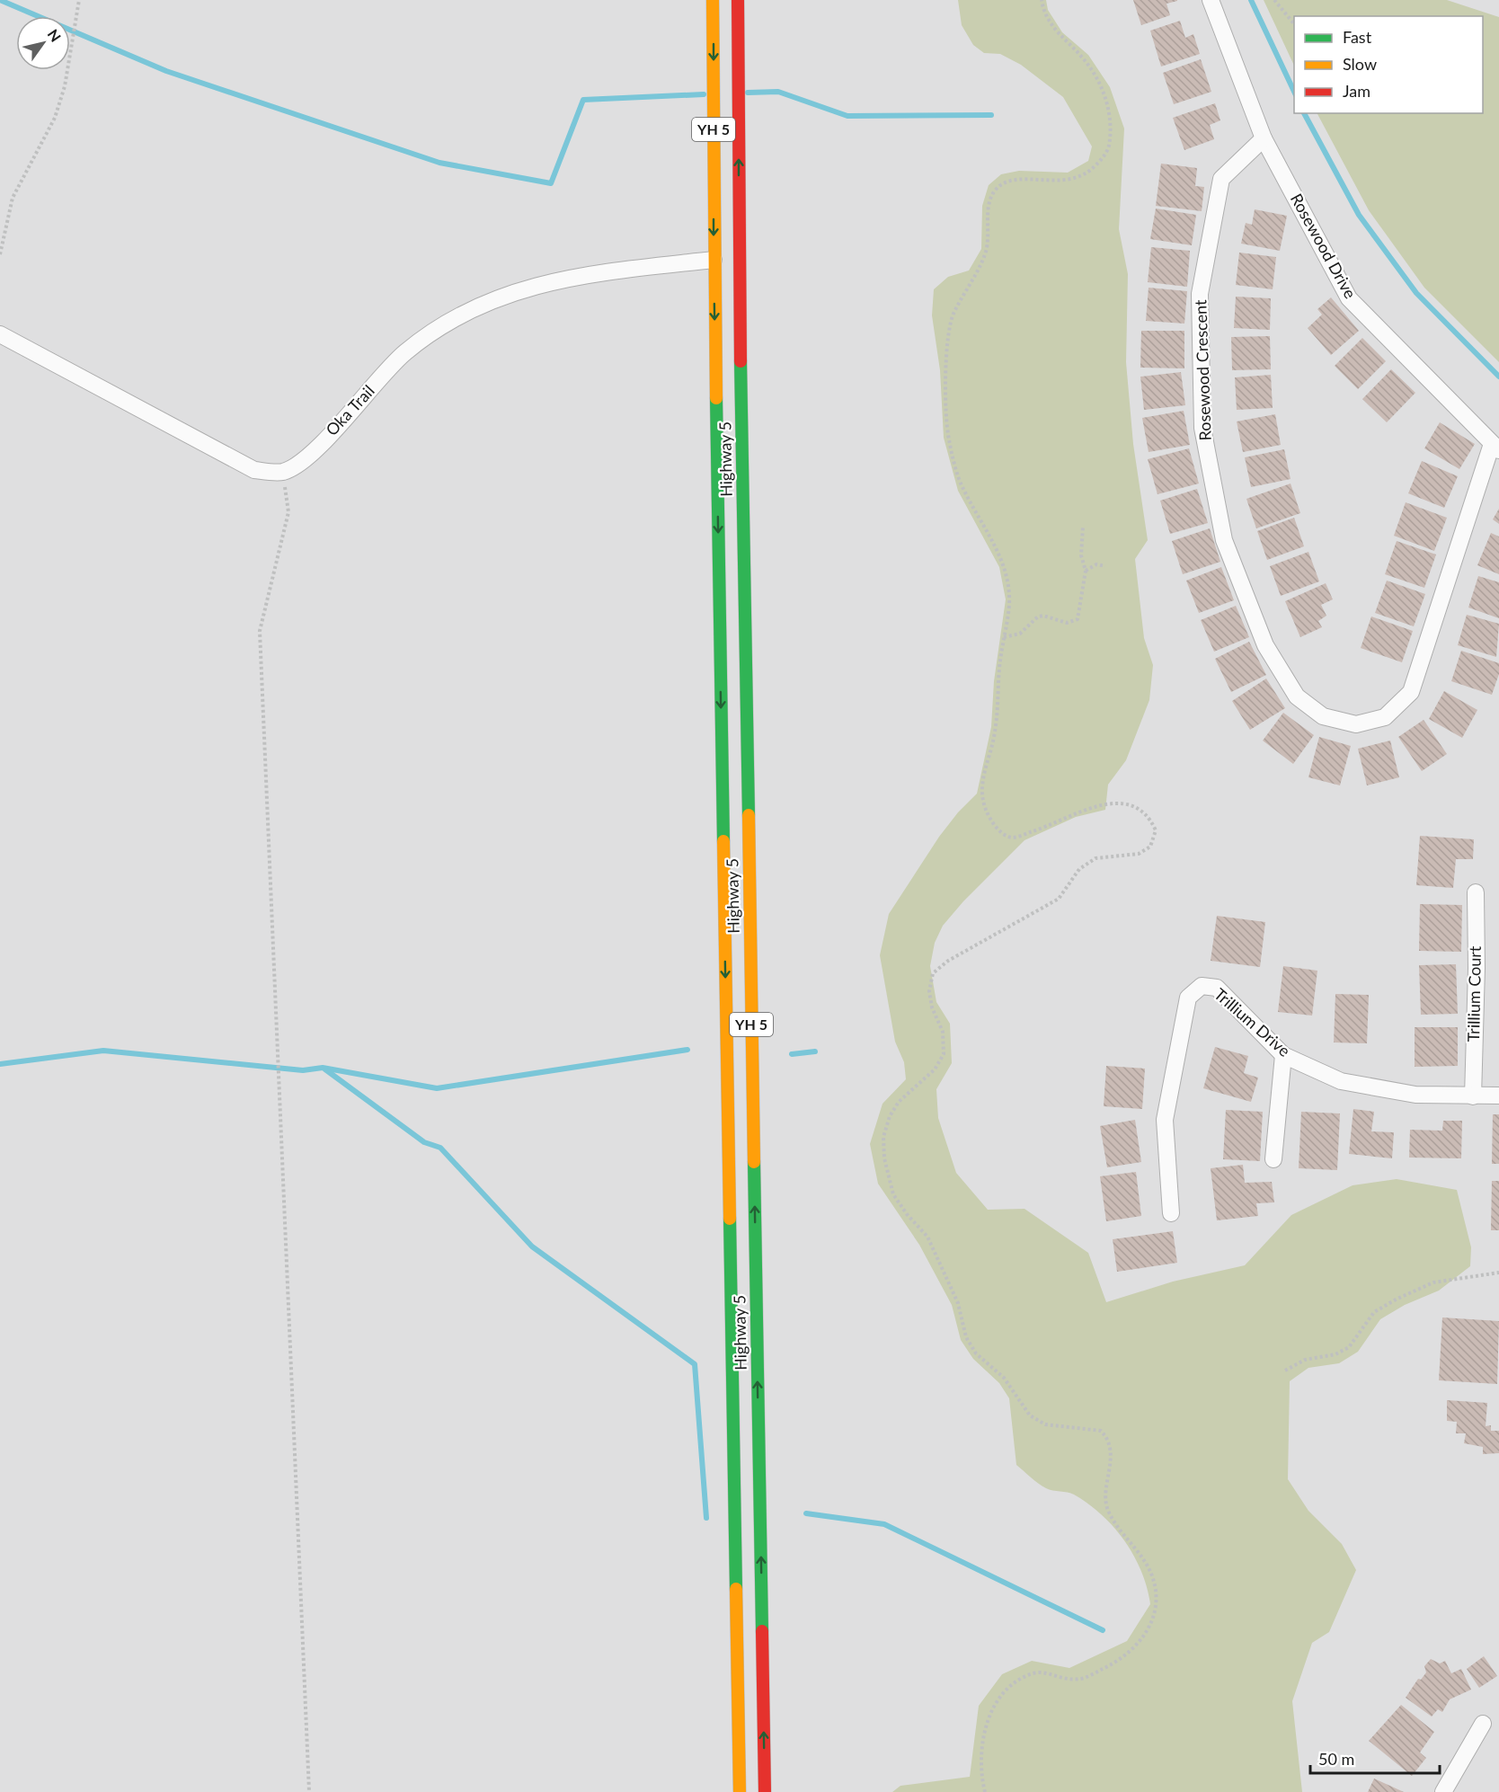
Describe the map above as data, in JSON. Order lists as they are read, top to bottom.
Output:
{
  "streets": {
    "highway": ["YH 5", "Highway 5"],
    "street": [
      "Rosewood Drive",
      "Rosewood Crescent",
      "Oka Trail",
      "Trillium Court",
      "Trillium Drive"
    ]
  },
  "crossings": [
    ["Rosewood Drive", "Rosewood Crescent"],
    ["Oka Trail", "Highway 5"],
    ["Trillium Court", "Trillium Drive"]
  ],
  "legend": ["Fast", "Slow", "Jam"],
  "scale_bar": "50 m",
  "north": "top right"
}
